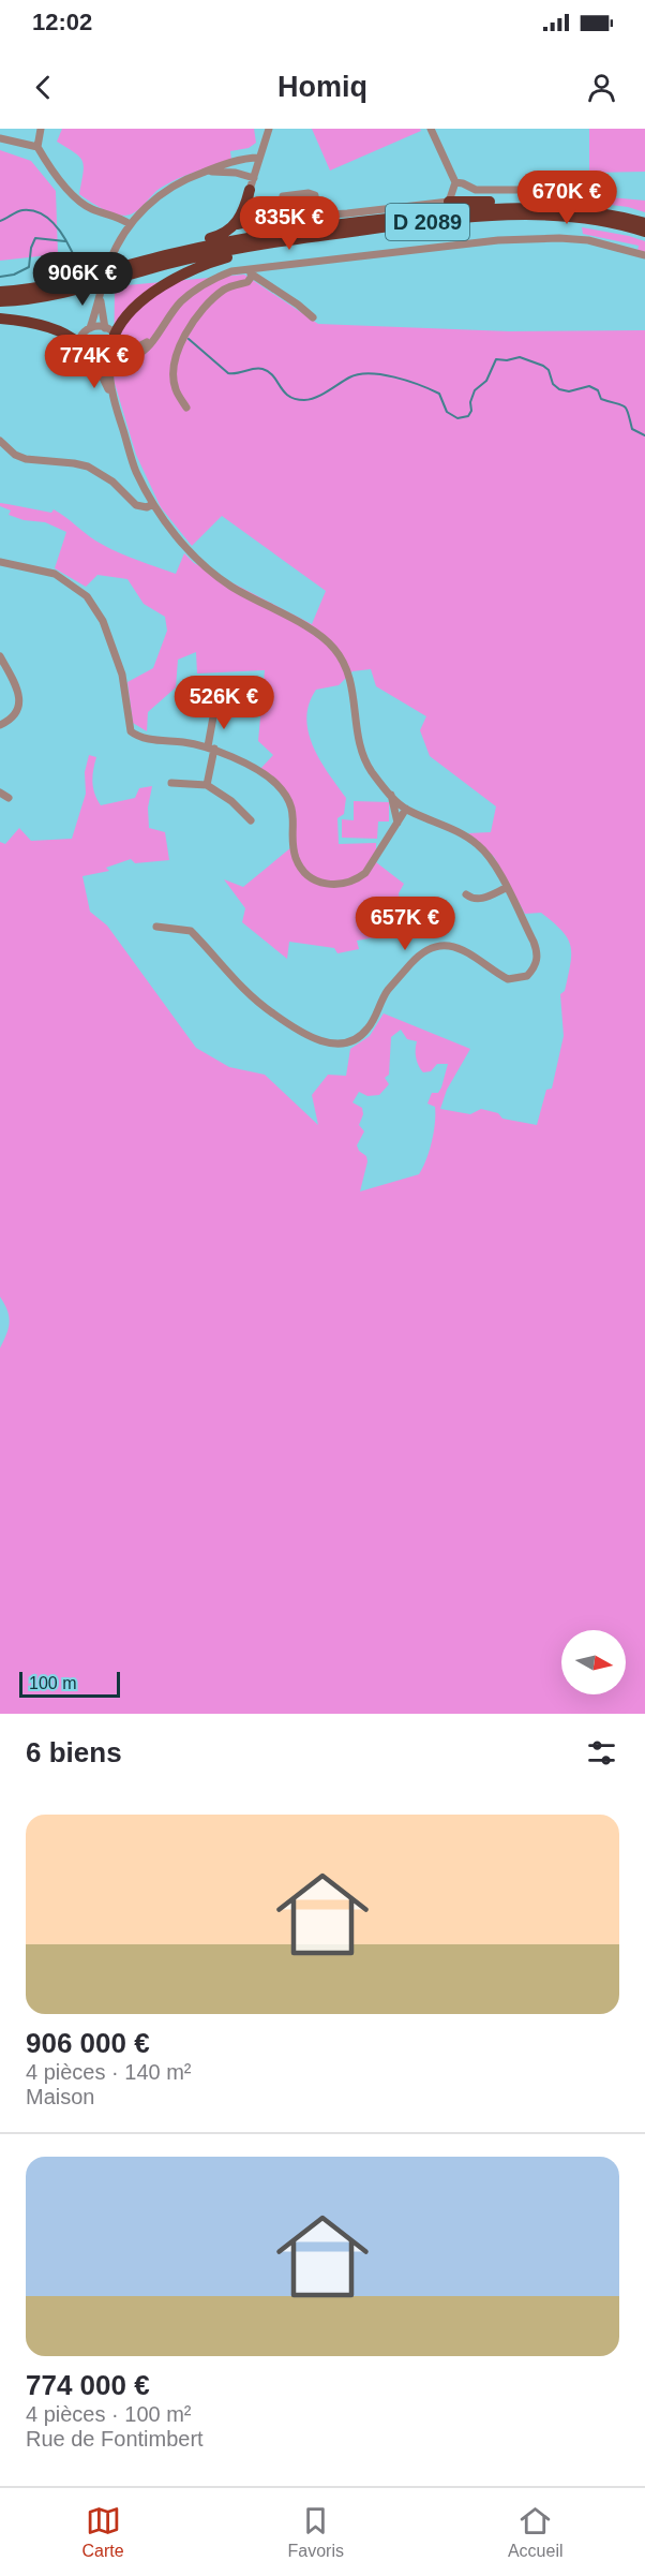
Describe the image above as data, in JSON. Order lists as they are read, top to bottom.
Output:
{
  "streets": {
    "highway": ["D 2089"]
  },
  "scale_bar": "100 m",
  "north": "right",
  "page": {
    "status": "12:02",
    "header": "Homiq",
    "price": [
      "670K €",
      "835K €",
      "906K €",
      "774K €",
      "526K €",
      "657K €"
    ],
    "scale": "100 m",
    "heading": "6 biens",
    "list": [
      {
        "name": "906 000 €",
        "note": "4 pièces · 140 m² · Maison"
      },
      {
        "name": "774 000 €",
        "note": "4 pièces · 100 m² · Rue de Fontimbert"
      }
    ],
    "tabs": ["Carte", "Favoris", "Accueil"]
  }
}
